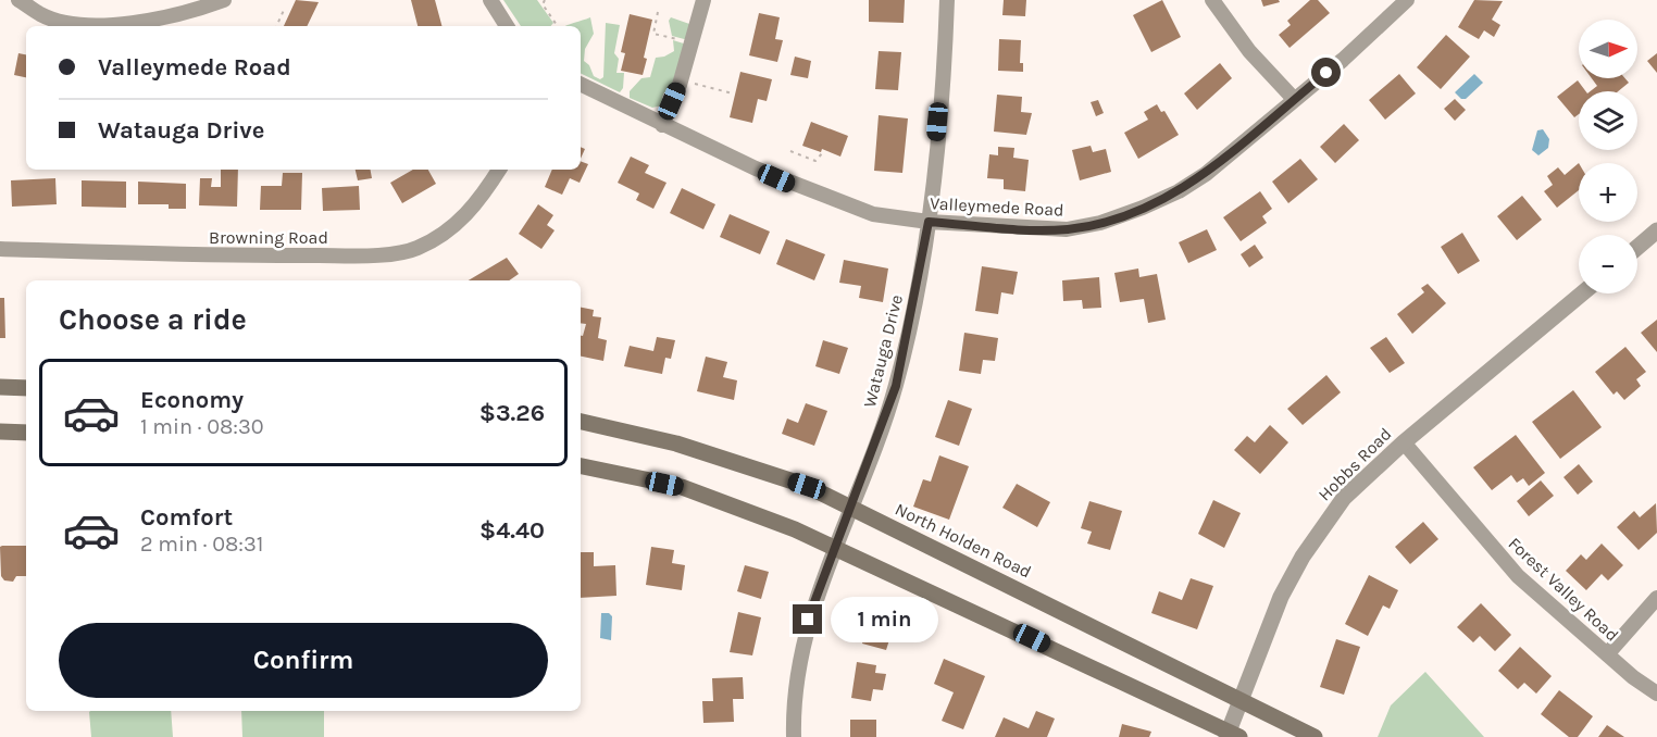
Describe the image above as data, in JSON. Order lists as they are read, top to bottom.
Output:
{
  "streets": {
    "main road": ["North Holden Road"],
    "street": [
      "Valleymede Road",
      "Browning Road",
      "Watauga Drive",
      "Hobbs Road",
      "Forest Valley Road"
    ]
  },
  "crossings": [
    ["Valleymede Road", "Watauga Drive"],
    ["Watauga Drive", "North Holden Road"],
    ["Hobbs Road", "North Holden Road"],
    ["Hobbs Road", "Forest Valley Road"]
  ],
  "north": "right",
  "page": {
    "map_buttons": ["+", "−"],
    "banner": ["Valleymede Road", "Watauga Drive"],
    "heading": "Choose a ride",
    "list": [
      {
        "name": "Economy",
        "note": "1 min · 08:30",
        "value": "$3.26"
      },
      {
        "name": "Comfort",
        "note": "2 min · 08:31",
        "value": "$4.40"
      }
    ],
    "bubble": "1 min",
    "buttons": "Confirm"
  }
}
